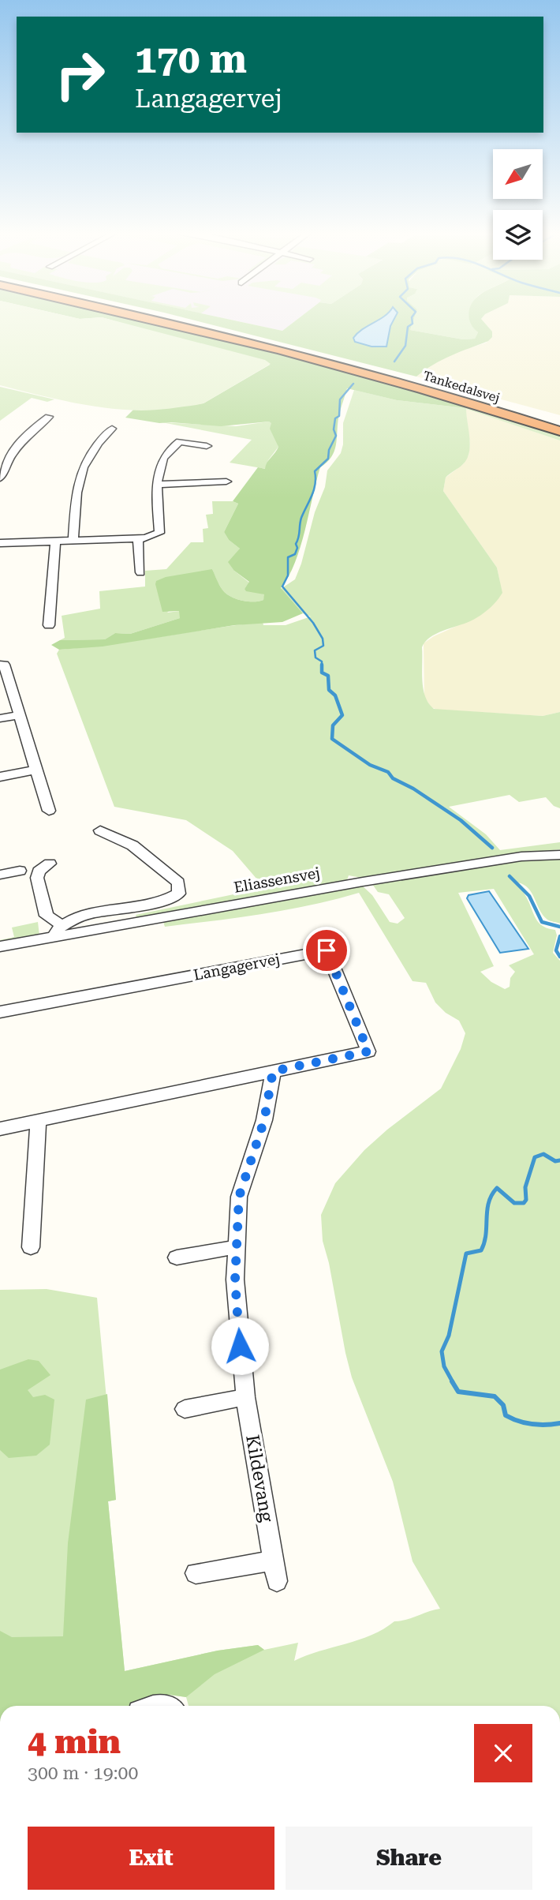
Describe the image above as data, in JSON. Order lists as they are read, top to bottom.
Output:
{
  "streets": {
    "highway": ["Tankedalsvej"],
    "street": ["Eliassensvej", "Langagervej", "Kildevang"]
  },
  "crossings": [
    ["Langagervej", "Kildevang"]
  ],
  "north": "bottom left",
  "page": {
    "turn": ["170 m", "Langagervej"],
    "heading": ["4 min", "300 m · 19:00"],
    "buttons": ["Exit", "Share"]
  }
}
